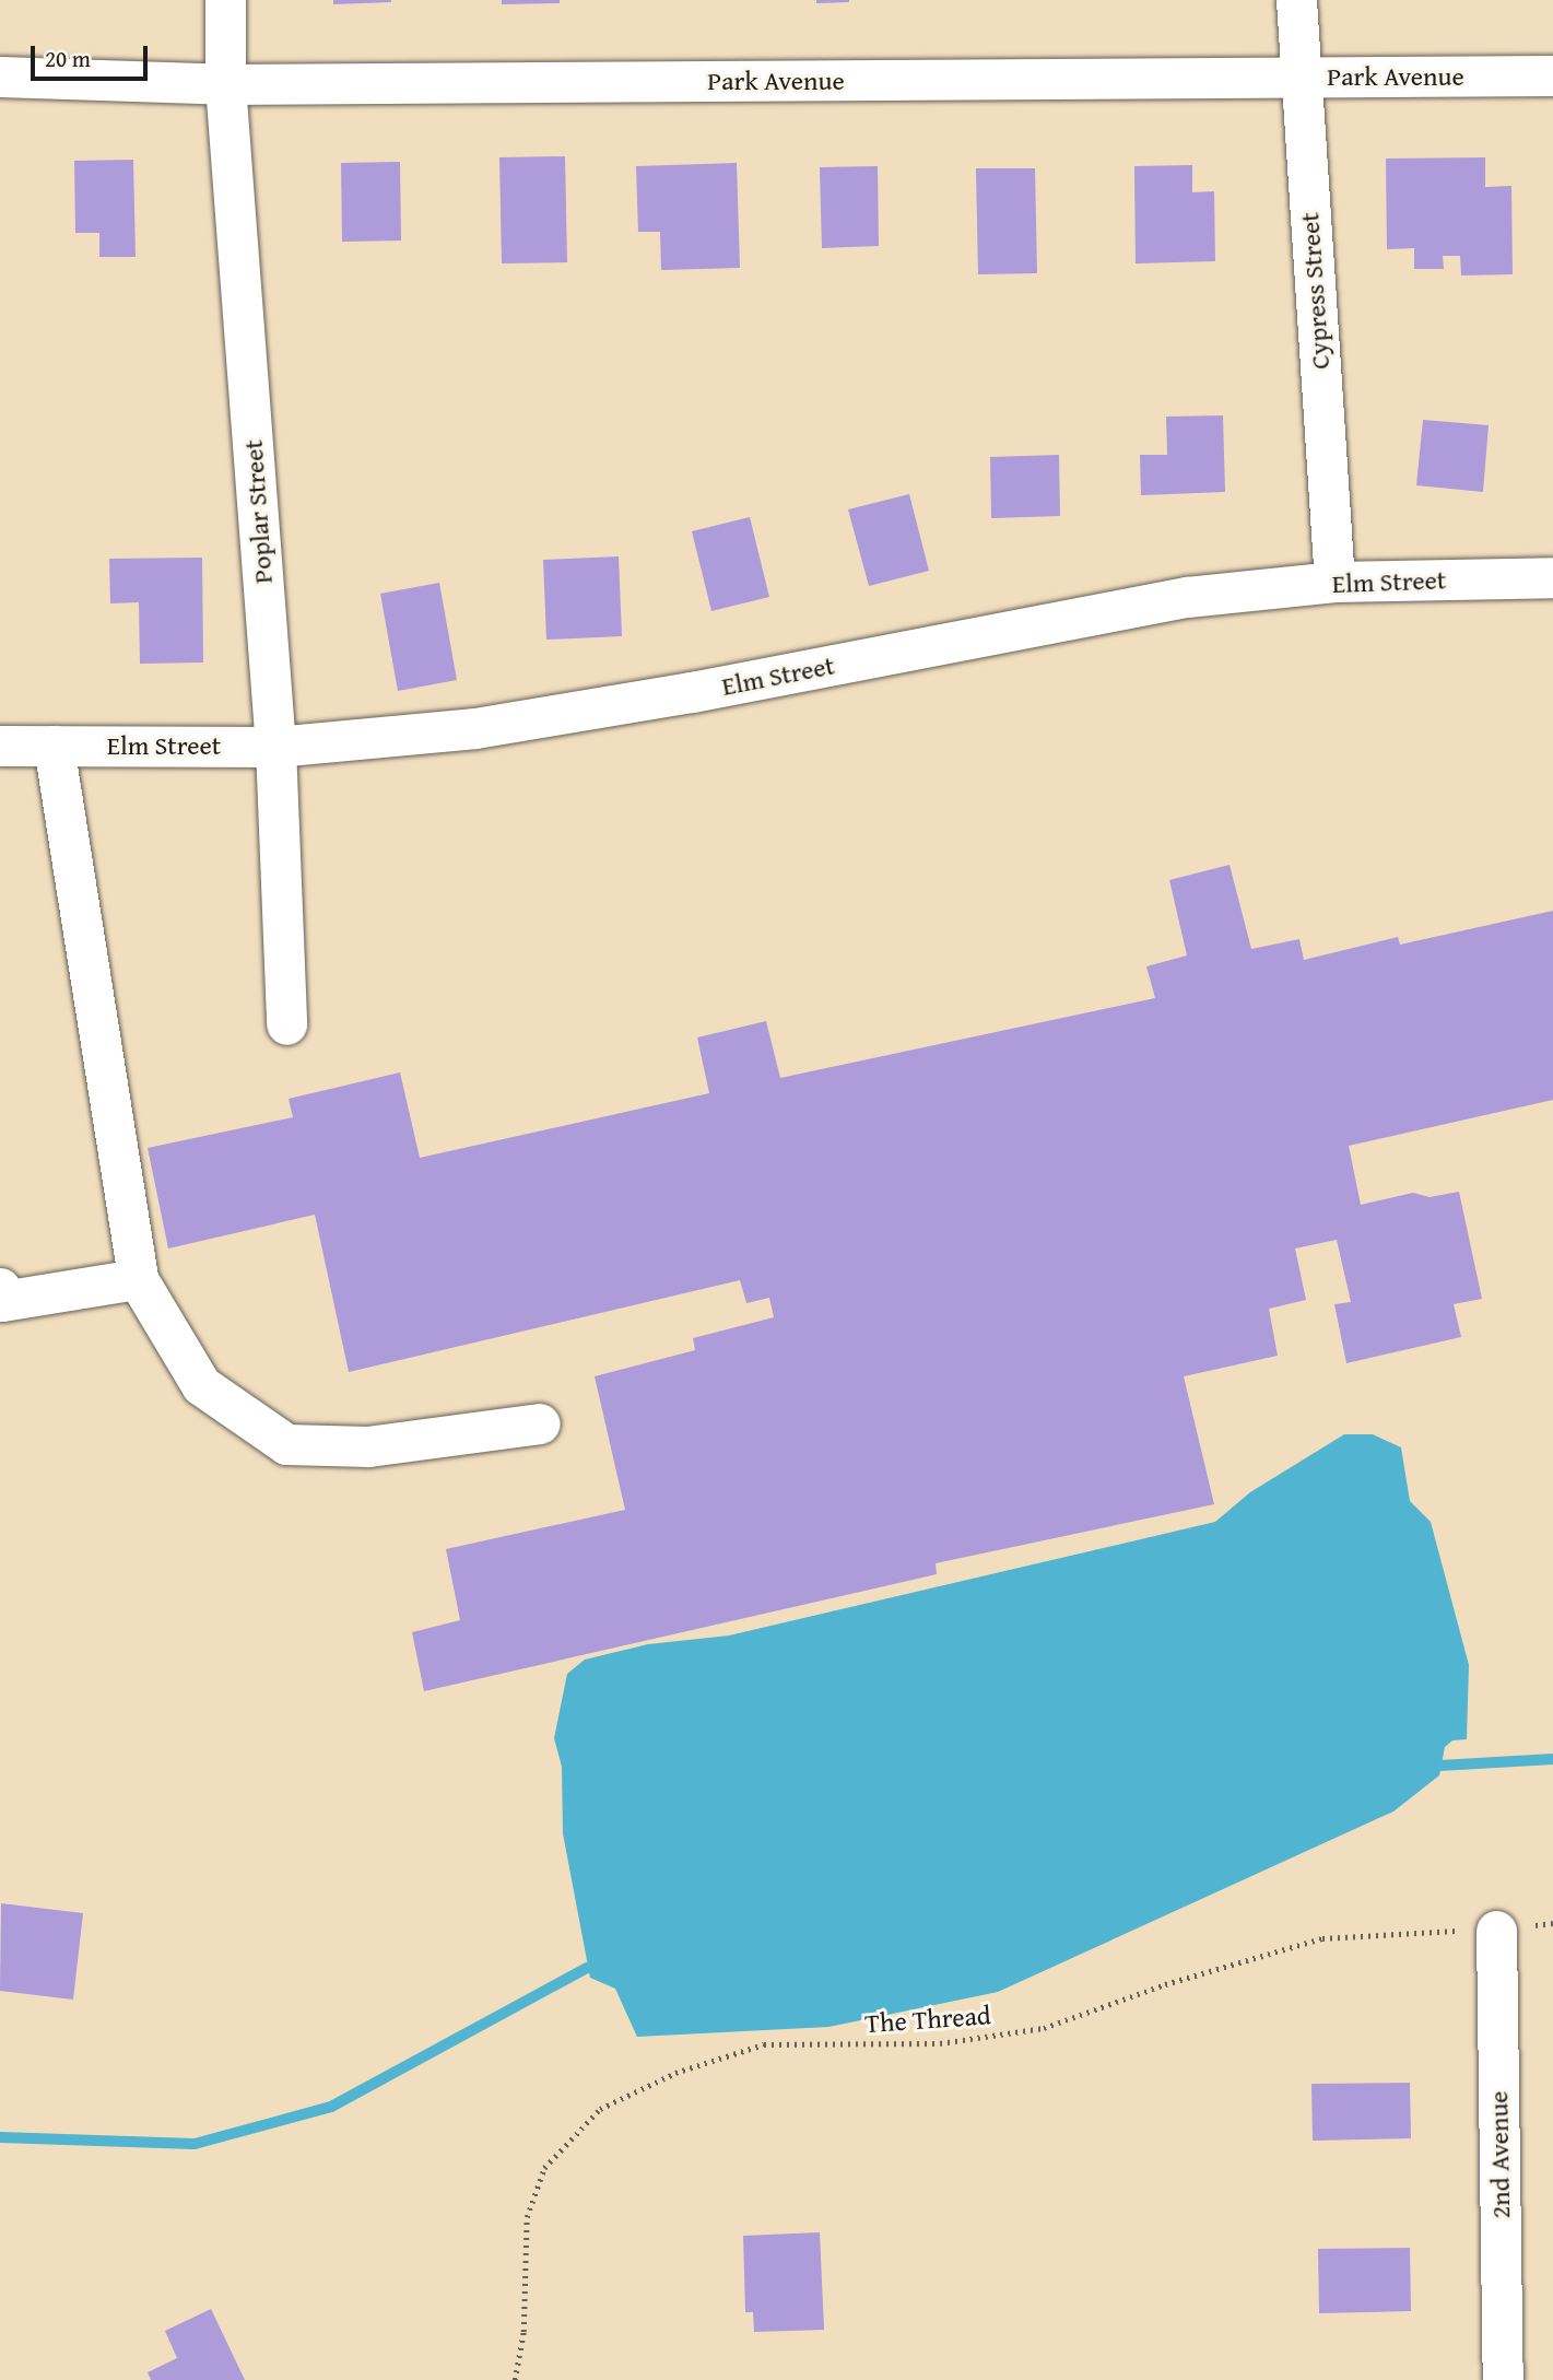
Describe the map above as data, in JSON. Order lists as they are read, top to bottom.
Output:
{
  "streets": {
    "street": [
      "Park Avenue",
      "Cypress Street",
      "Poplar Street",
      "Elm Street",
      "2nd Avenue"
    ],
    "path": ["The Thread"]
  },
  "crossings": [
    ["Park Avenue", "Cypress Street"],
    ["Park Avenue", "Poplar Street"],
    ["Cypress Street", "Elm Street"],
    ["Poplar Street", "Elm Street"],
    ["The Thread", "2nd Avenue"]
  ],
  "scale_bar": "20 m"
}
